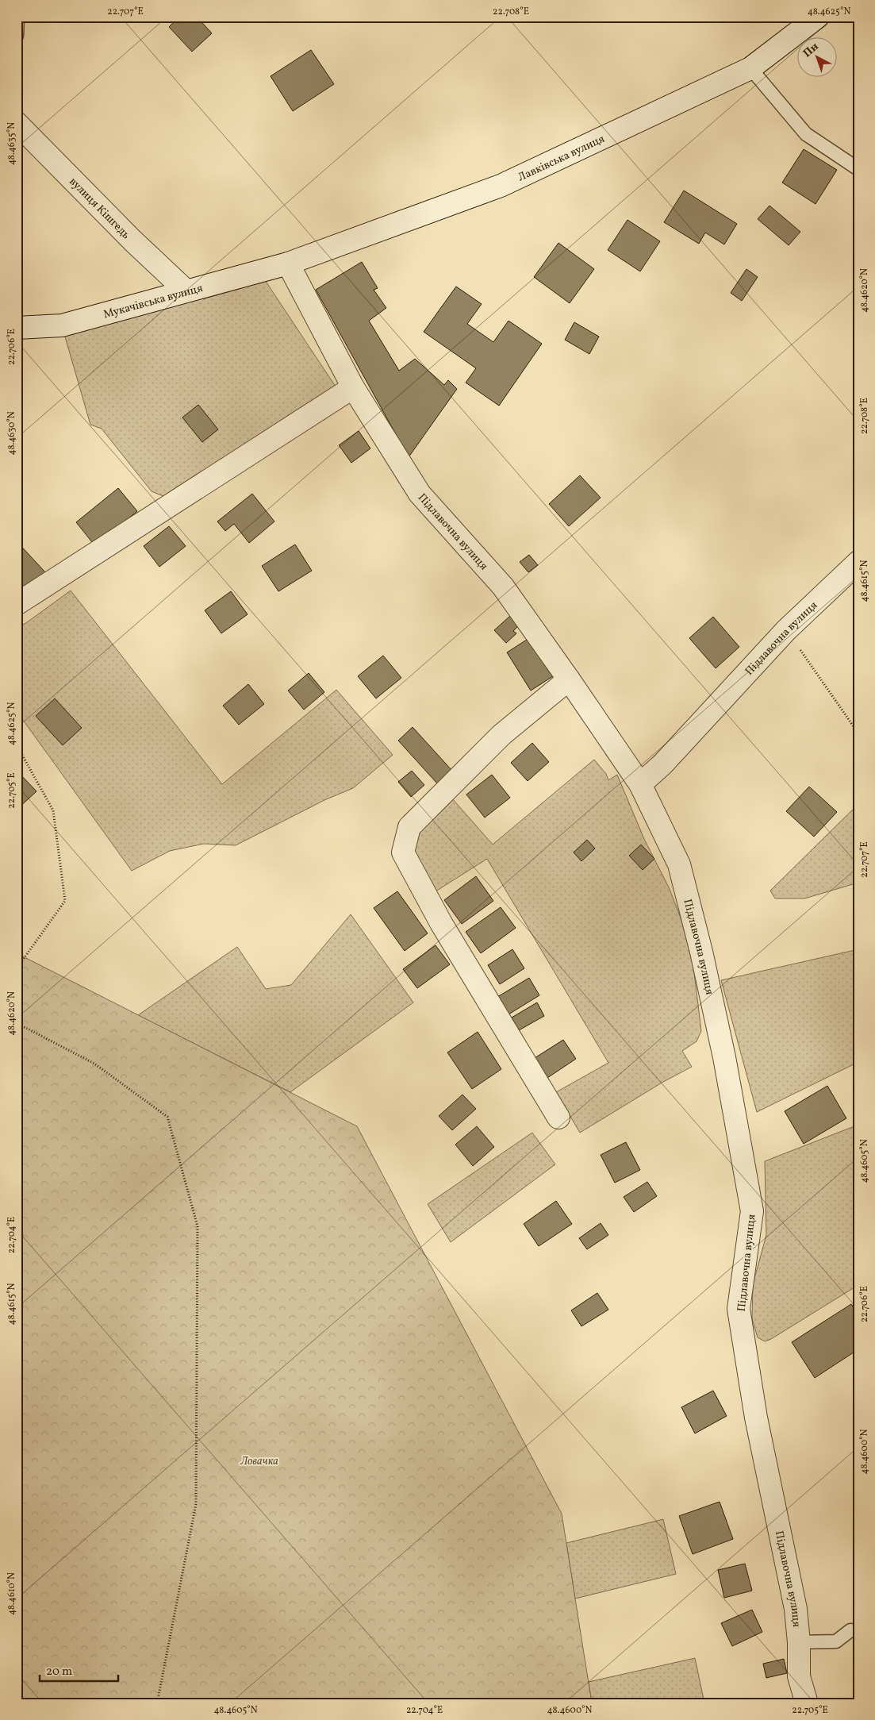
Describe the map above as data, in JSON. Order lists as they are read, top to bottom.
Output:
{
  "streets": {
    "street": [
      "Лавківська вулиця",
      "вулиця Кішгедь",
      "Мукачівська вулиця",
      "Підлавочна вулиця"
    ]
  },
  "crossings": [
    ["Лавківська вулиця", "Мукачівська вулиця"],
    ["Лавківська вулиця", "Підлавочна вулиця"],
    ["вулиця Кішгедь", "Мукачівська вулиця"],
    ["Мукачівська вулиця", "Підлавочна вулиця"]
  ],
  "parks": ["Ловачка"],
  "scale_bar": "20 m",
  "north": "top left",
  "coordinates": [
    "22.707°E",
    "22.708°E",
    "48.4625°N",
    "48.4635°N",
    "48.4620°N",
    "22.706°E",
    "48.4630°N",
    "48.4615°N",
    "22.705°E",
    "48.4605°N",
    "22.704°E",
    "48.4600°N",
    "48.4610°N"
  ]
}
